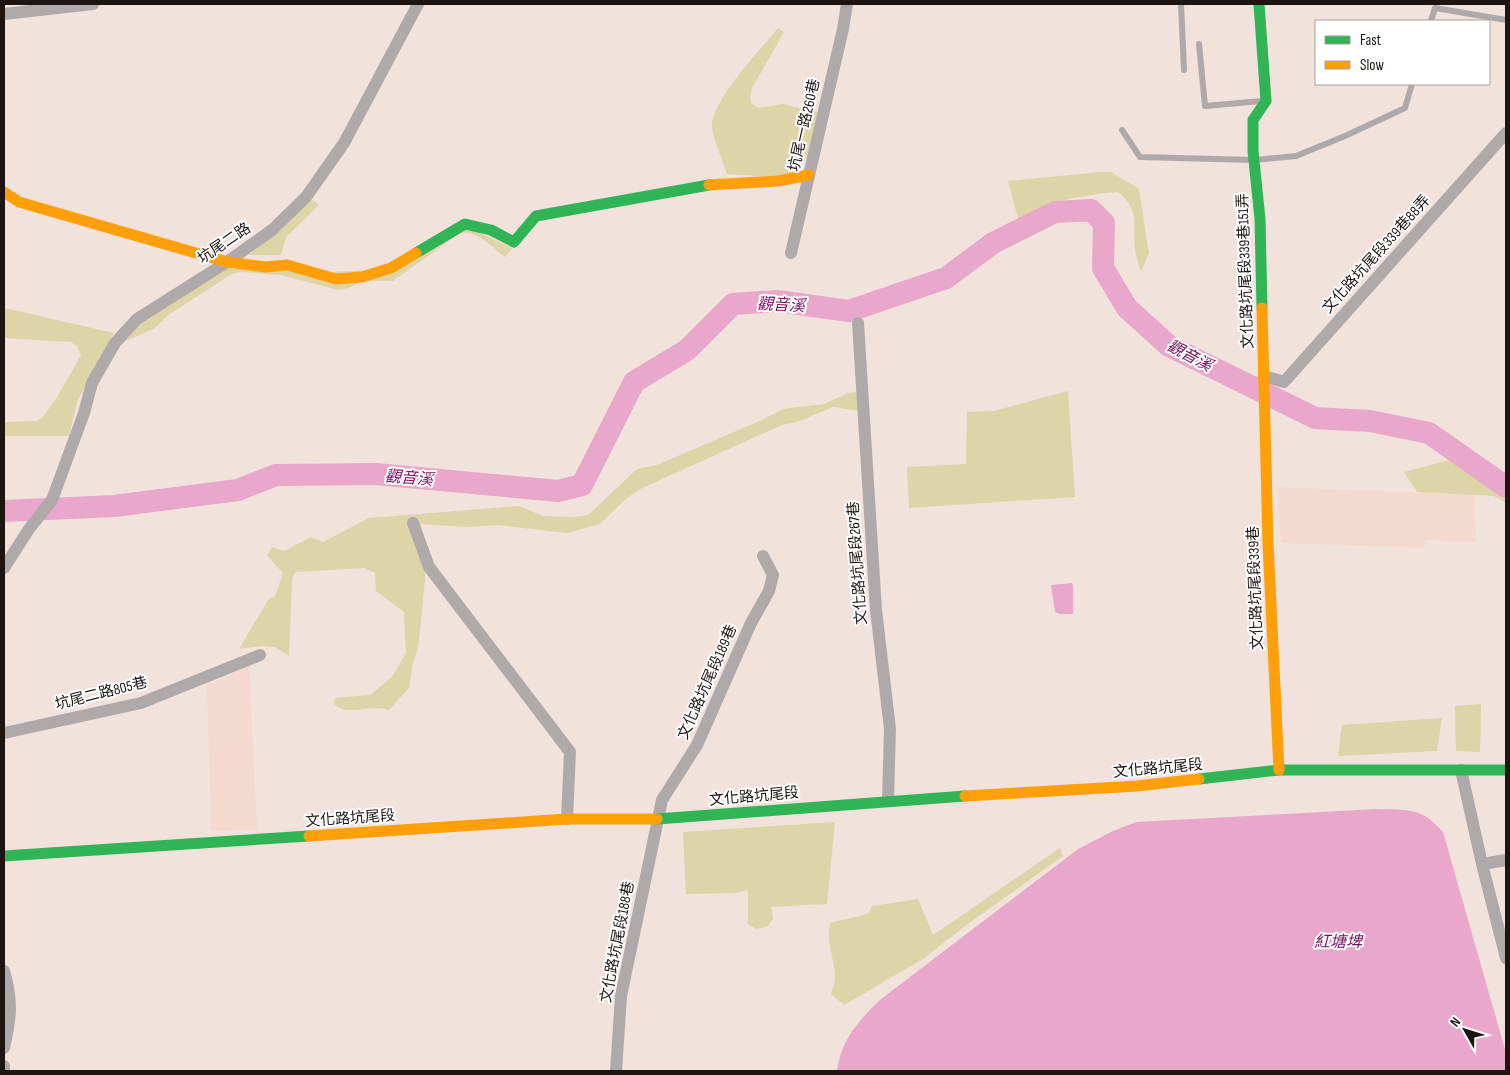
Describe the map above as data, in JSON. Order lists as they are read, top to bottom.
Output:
{
  "streets": {
    "street": [
      "坑尾一路260巷",
      "坑尾二路",
      "文化路坑尾段339巷88弄",
      "文化路坑尾段339巷151弄",
      "文化路坑尾段267巷",
      "文化路坑尾段339巷",
      "文化路坑尾段189巷",
      "坑尾二路805巷",
      "文化路坑尾段",
      "文化路坑尾段188巷"
    ]
  },
  "crossings": [
    ["文化路坑尾段339巷88弄", "文化路坑尾段339巷151弄"],
    ["文化路坑尾段339巷151弄", "文化路坑尾段339巷"],
    ["文化路坑尾段267巷", "文化路坑尾段"],
    ["文化路坑尾段339巷", "文化路坑尾段"],
    ["文化路坑尾段189巷", "文化路坑尾段"],
    ["文化路坑尾段189巷", "文化路坑尾段188巷"],
    ["文化路坑尾段", "文化路坑尾段188巷"]
  ],
  "water": ["觀音溪", "紅塘埤"],
  "legend": ["Fast", "Slow"],
  "north": "top left"
}
